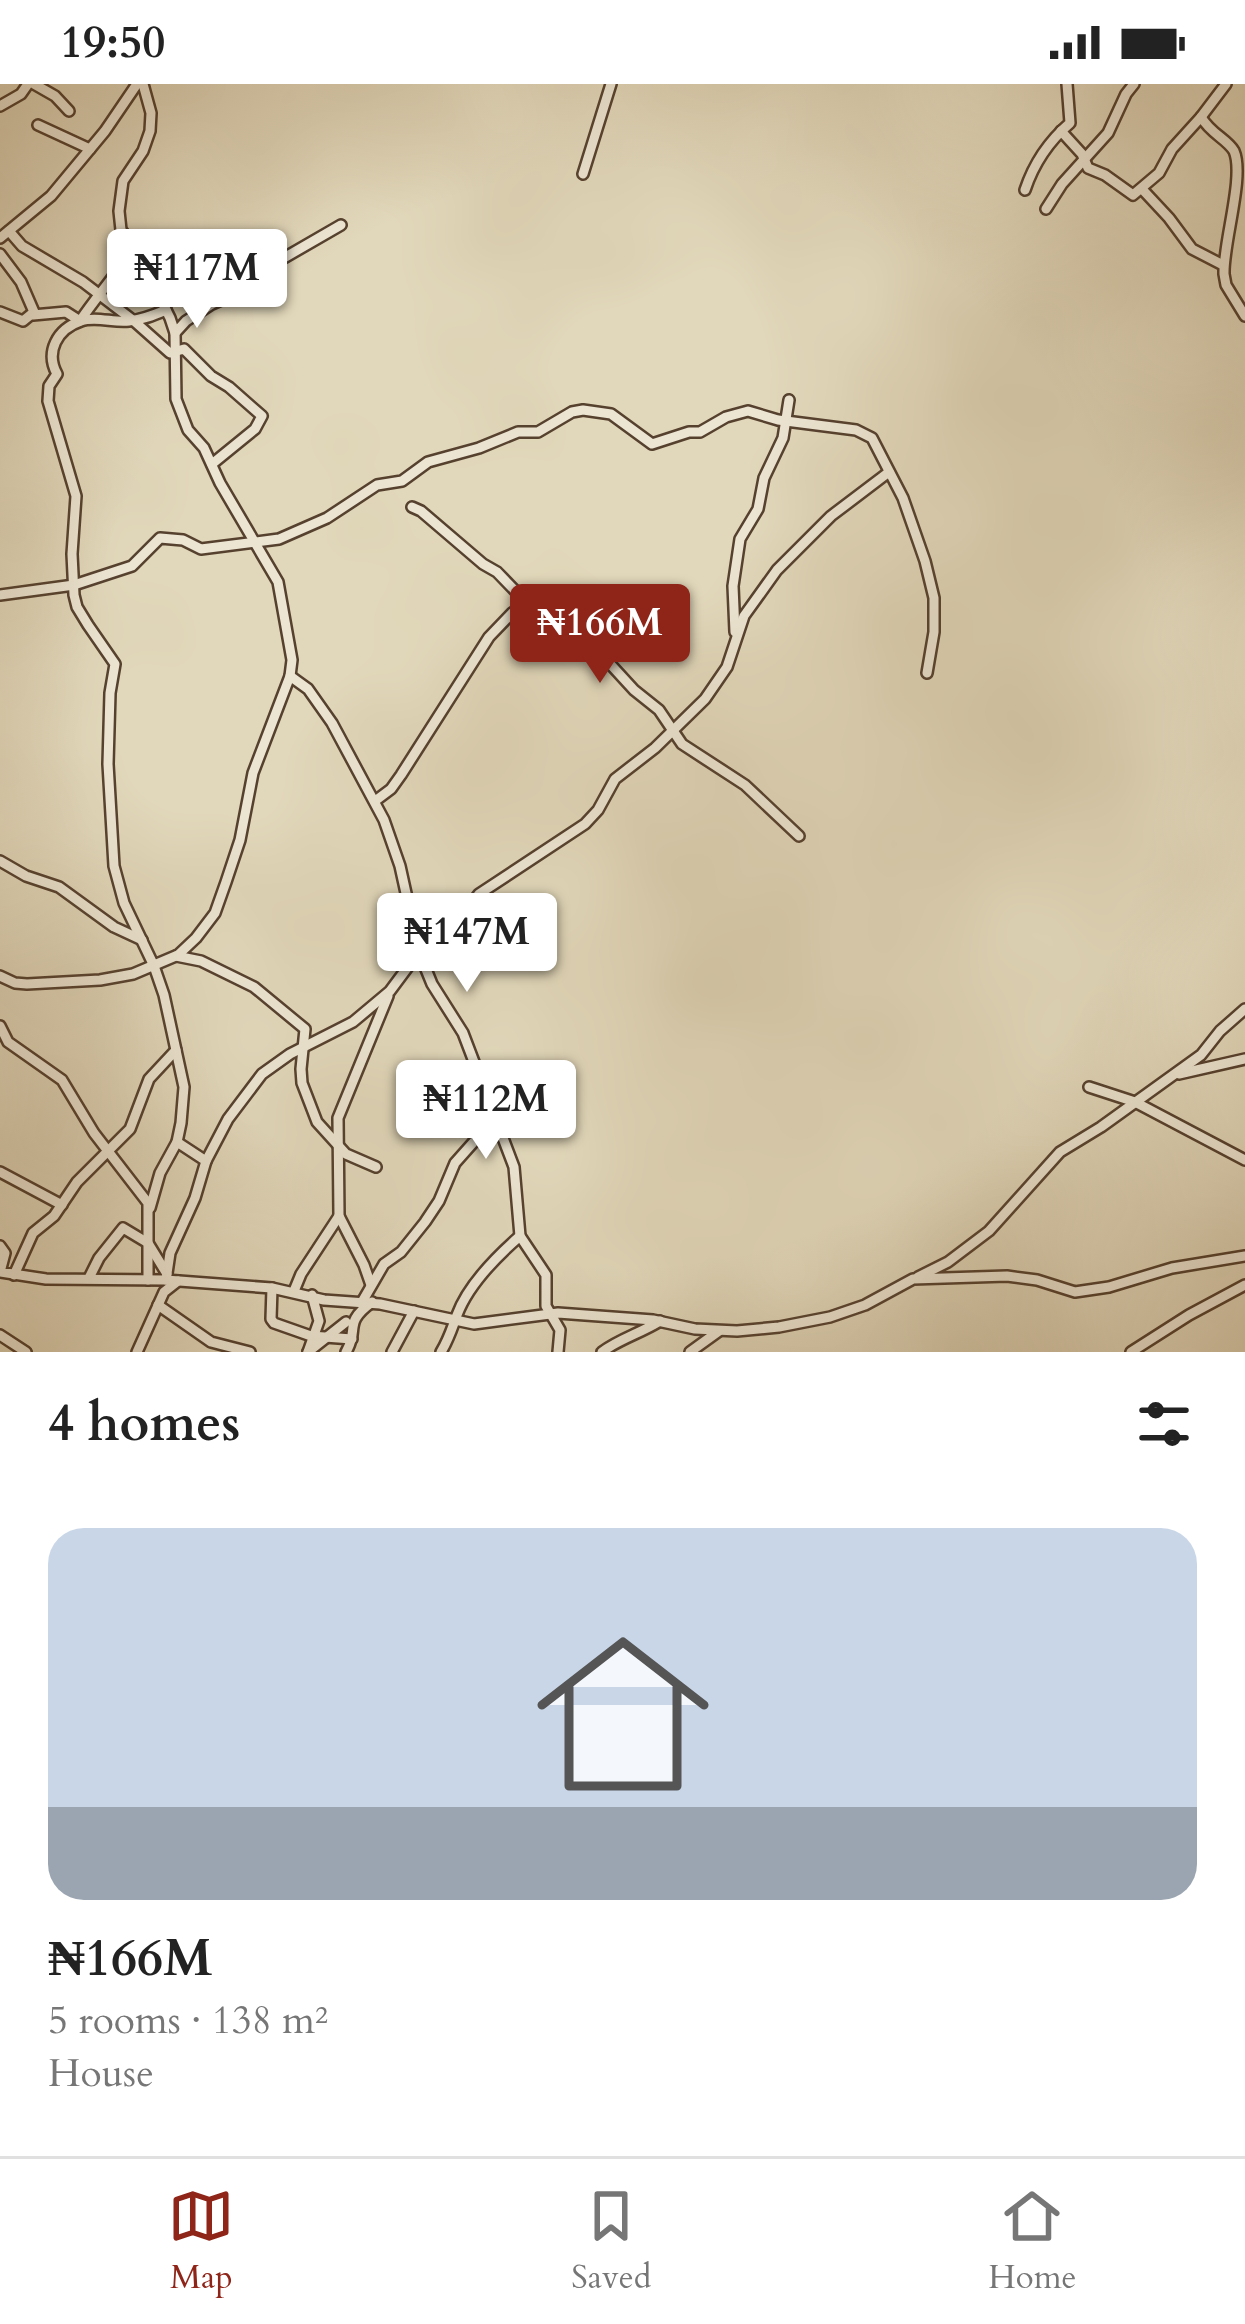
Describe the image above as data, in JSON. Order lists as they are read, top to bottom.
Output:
{
  "page": {
    "status": "19:50",
    "price": [
      "₦117M",
      "₦166M",
      "₦147M",
      "₦112M"
    ],
    "heading": "4 homes",
    "list": [
      {
        "name": "₦166M",
        "note": "5 rooms · 138 m² · House"
      }
    ],
    "tabs": ["Map", "Saved", "Home"]
  }
}
